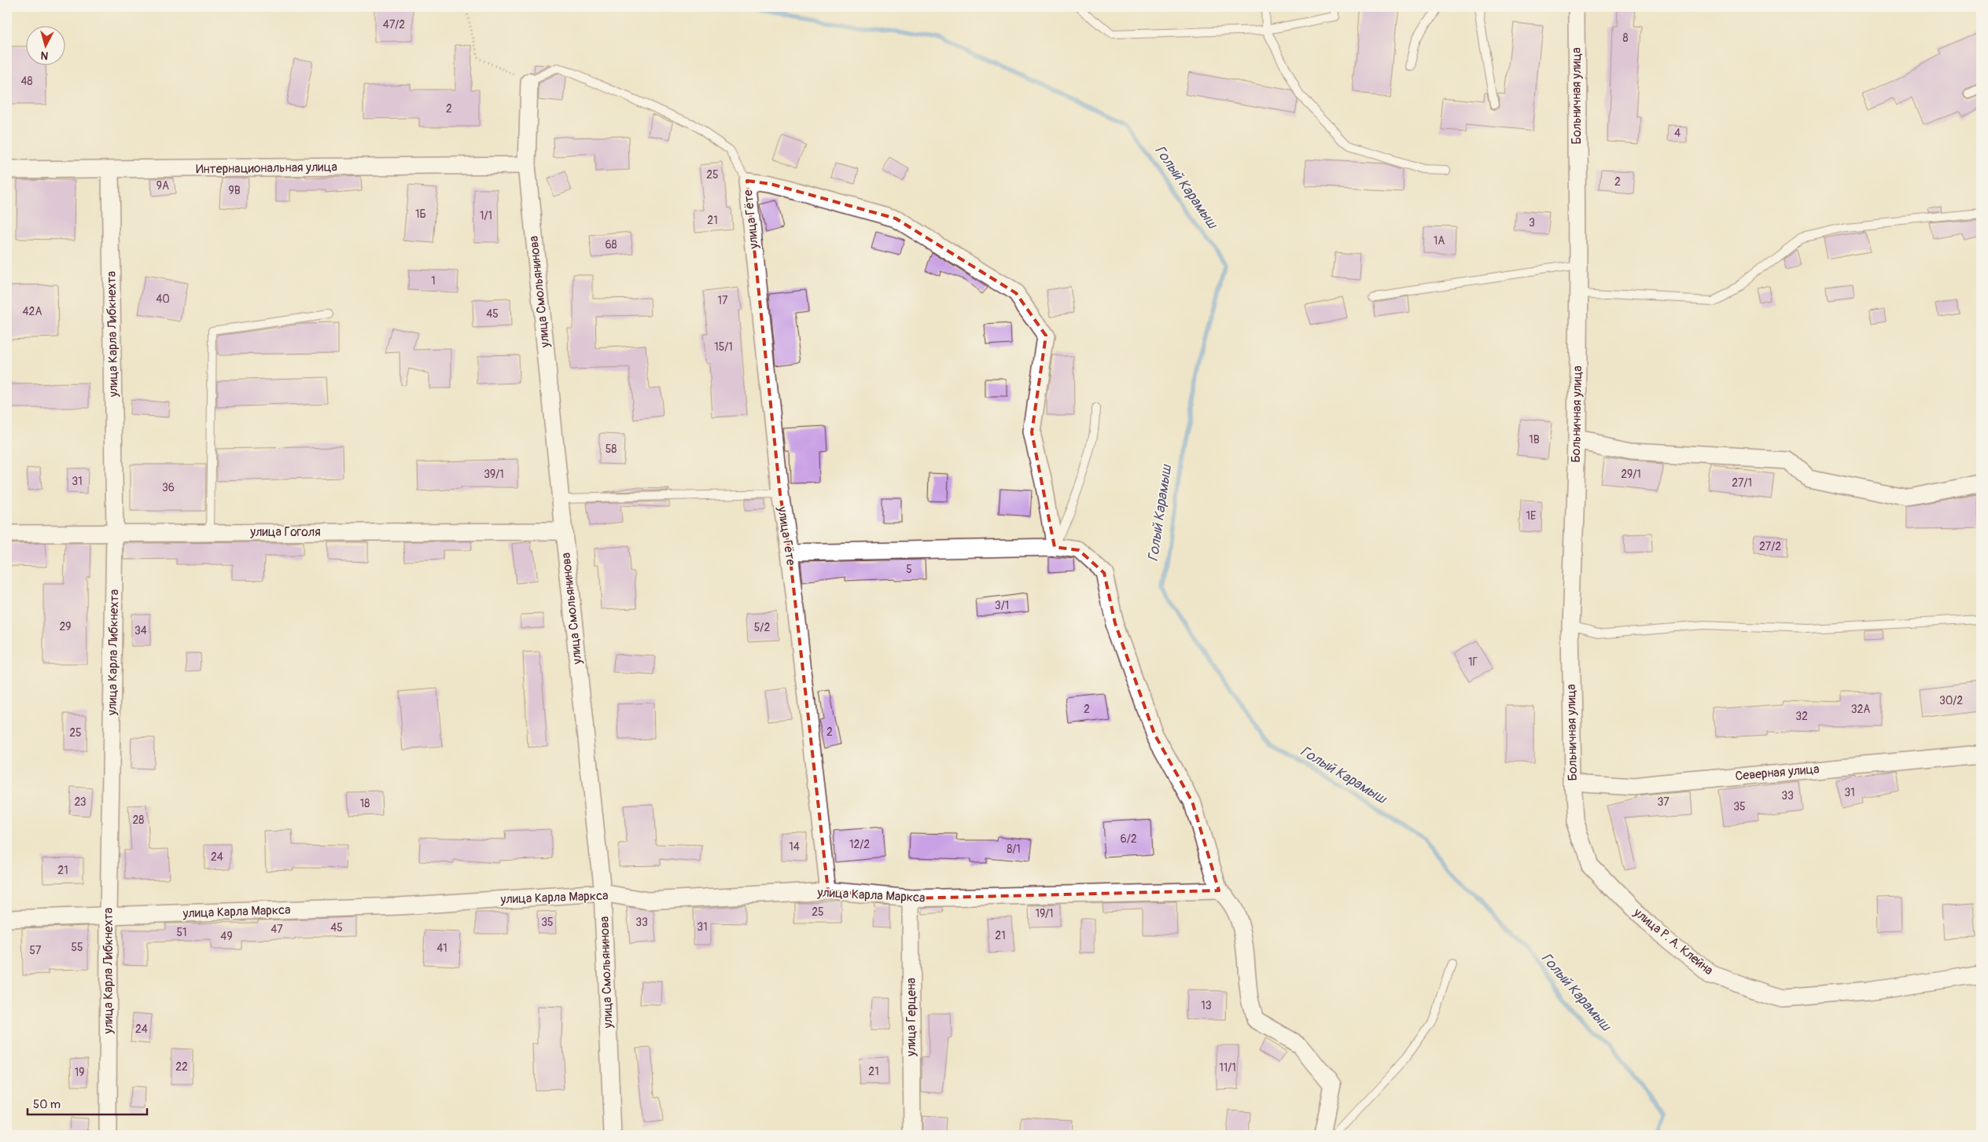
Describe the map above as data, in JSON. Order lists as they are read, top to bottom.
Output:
{
  "streets": {
    "street": [
      "Больничная улица",
      "Интернациональная улица",
      "улица Гёте",
      "улица Смольянинова",
      "улица Карла Либкнехта",
      "улица Гоголя",
      "Северная улица",
      "улица Карла Маркса",
      "улица Р. А. Клейна",
      "улица Герцена"
    ]
  },
  "crossings": [
    ["Больничная улица", "Северная улица"],
    ["Больничная улица", "улица Р. А. Клейна"],
    ["Интернациональная улица", "улица Смольянинова"],
    ["Интернациональная улица", "улица Карла Либкнехта"],
    ["улица Гёте", "улица Карла Маркса"],
    ["улица Смольянинова", "улица Гоголя"],
    ["улица Смольянинова", "улица Карла Маркса"],
    ["улица Карла Либкнехта", "улица Гоголя"],
    ["улица Карла Либкнехта", "улица Карла Маркса"],
    ["улица Карла Маркса", "улица Герцена"]
  ],
  "water": ["Голый Карамыш"],
  "house_numbers": [
    "47/2",
    "8",
    "48",
    "2",
    "4",
    "25",
    "2",
    "9А",
    "9В",
    "1Б",
    "1/1",
    "21",
    "3",
    "1А",
    "68",
    "1",
    "40",
    "17",
    "42А",
    "45",
    "15/1",
    "1В",
    "58",
    "39/1",
    "29/1",
    "31",
    "27/1",
    "36",
    "1Е",
    "27/2",
    "5",
    "3/1",
    "29",
    "5/2",
    "34",
    "1Г",
    "30/2",
    "2",
    "32А",
    "32",
    "2",
    "25",
    "31",
    "33",
    "23",
    "37",
    "18",
    "35",
    "28",
    "6/2",
    "12/2",
    "14",
    "8/1",
    "24",
    "21",
    "25",
    "19/1",
    "35",
    "33",
    "31",
    "45",
    "47",
    "51",
    "21",
    "49",
    "55",
    "41",
    "57",
    "13",
    "24",
    "22",
    "11/1",
    "21",
    "19"
  ],
  "scale_bar": "50 m",
  "north": "bottom"
}
